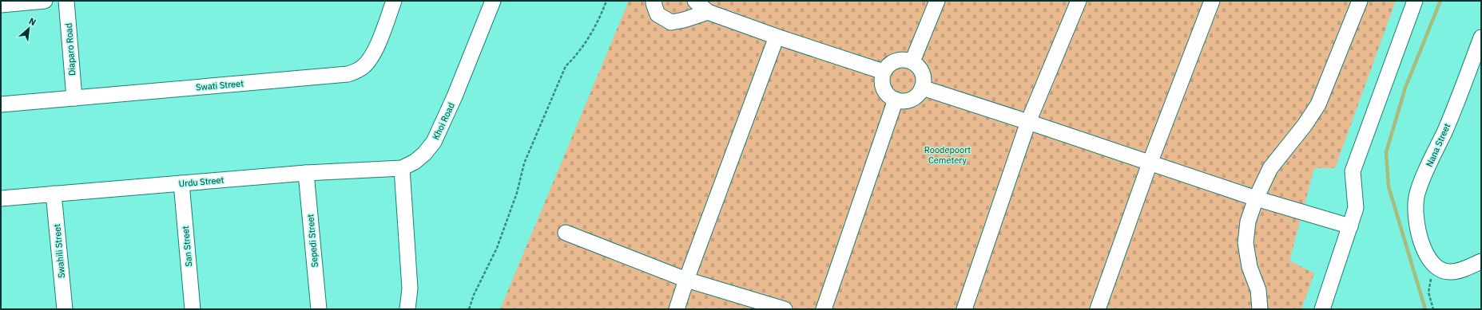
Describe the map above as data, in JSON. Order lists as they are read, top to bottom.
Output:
{
  "streets": {
    "street": [
      "Diaparo Road",
      "Swati Street",
      "Khoi Road",
      "Nana Street",
      "Urdu Street",
      "Sepedi Street",
      "San Street",
      "Swahili Street"
    ]
  },
  "crossings": [
    ["Diaparo Road", "Swati Street"],
    ["Khoi Road", "Urdu Street"],
    ["Urdu Street", "Sepedi Street"],
    ["Urdu Street", "San Street"],
    ["Urdu Street", "Swahili Street"]
  ],
  "parks": ["Roodepoort Cemetery"],
  "north": "top right"
}
